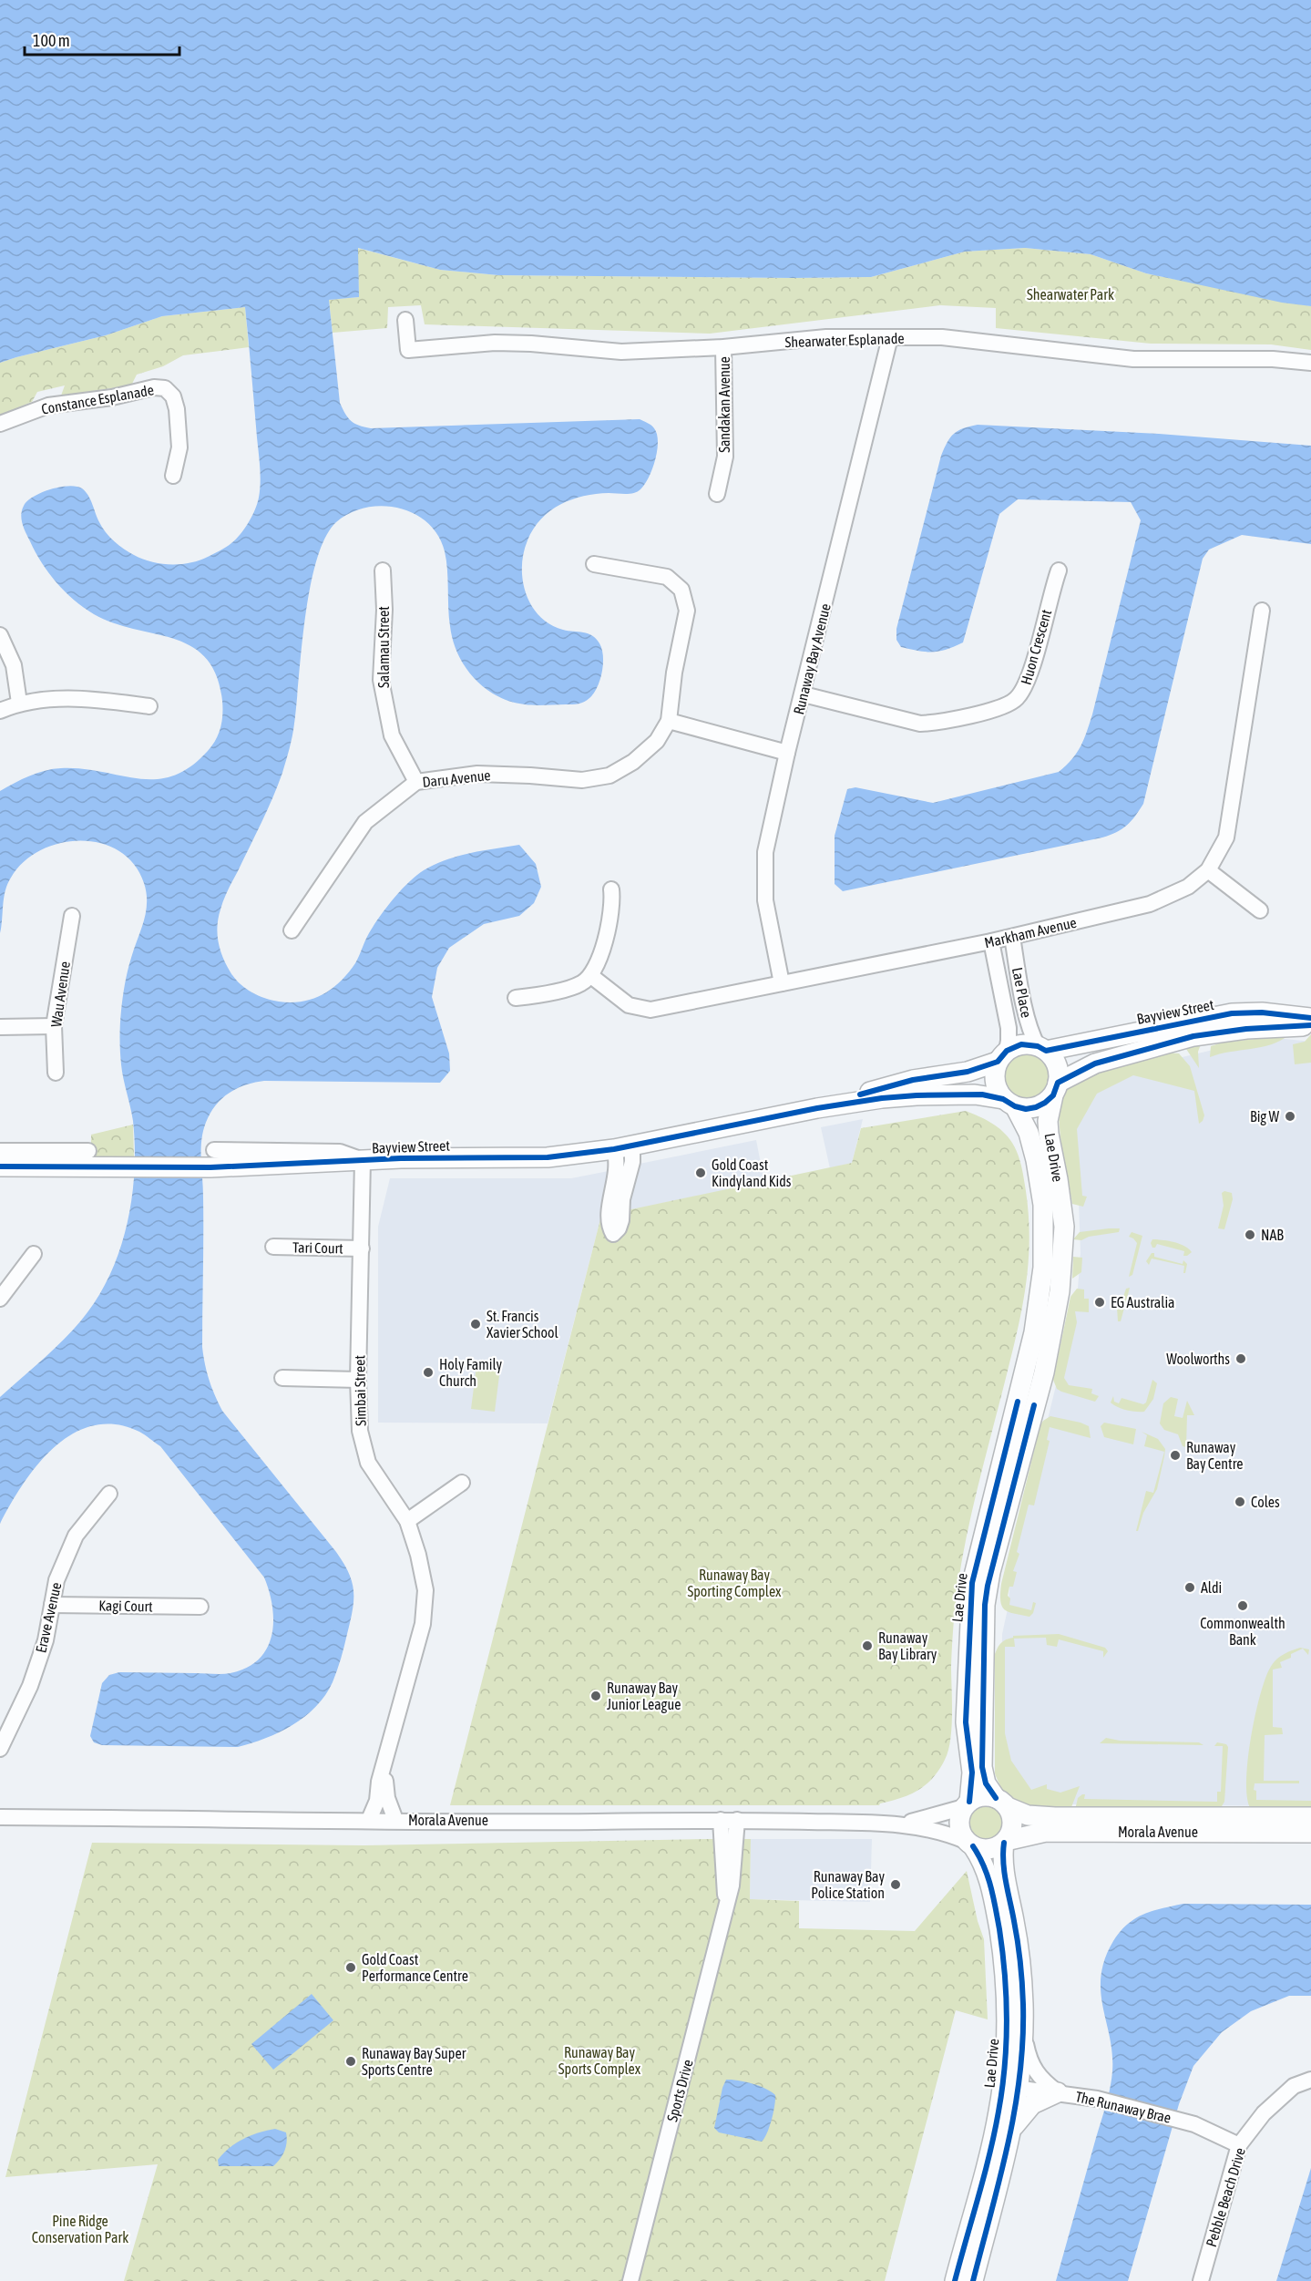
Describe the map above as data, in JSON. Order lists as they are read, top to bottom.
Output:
{
  "streets": {
    "main road": ["Bayview Street", "Lae Drive", "Morala Avenue"],
    "street": [
      "Shearwater Esplanade",
      "Constance Esplanade",
      "Sandakan Avenue",
      "Salamau Street",
      "Huon Crescent",
      "Runaway Bay Avenue",
      "Daru Avenue",
      "Markham Avenue",
      "Lae Place",
      "Wau Avenue",
      "Tari Court",
      "Simbai Street",
      "Kagi Court",
      "Erave Avenue",
      "Sports Drive",
      "The Runaway Brae",
      "Pebble Beach Drive"
    ]
  },
  "crossings": [
    ["Shearwater Esplanade", "Sandakan Avenue"],
    ["Shearwater Esplanade", "Runaway Bay Avenue"],
    ["Salamau Street", "Daru Avenue"],
    ["Huon Crescent", "Runaway Bay Avenue"],
    ["Runaway Bay Avenue", "Markham Avenue"],
    ["Markham Avenue", "Lae Place"],
    ["Lae Place", "Bayview Street"],
    ["Lae Place", "Lae Drive"],
    ["Bayview Street", "Lae Drive"],
    ["Bayview Street", "Simbai Street"],
    ["Lae Drive", "Morala Avenue"],
    ["Lae Drive", "The Runaway Brae"],
    ["Tari Court", "Simbai Street"],
    ["Simbai Street", "Morala Avenue"],
    ["Kagi Court", "Erave Avenue"],
    ["Morala Avenue", "Sports Drive"],
    ["The Runaway Brae", "Pebble Beach Drive"]
  ],
  "parks": [
    "Shearwater Park",
    "Runaway Bay Sporting Complex",
    "Runaway Bay Sports Complex",
    "Pine Ridge Conservation Park"
  ],
  "places": [
    "Big W",
    "Gold Coast Kindyland Kids",
    "NAB",
    "EG Australia",
    "St. Francis Xavier School",
    "Woolworths",
    "Holy Family Church",
    "Runaway Bay Centre",
    "Coles",
    "Aldi",
    "Commonwealth Bank",
    "Runaway Bay Library",
    "Runaway Bay Junior League",
    "Runaway Bay Police Station",
    "Gold Coast Performance Centre",
    "Runaway Bay Super Sports Centre"
  ],
  "scale_bar": "100 m"
}
